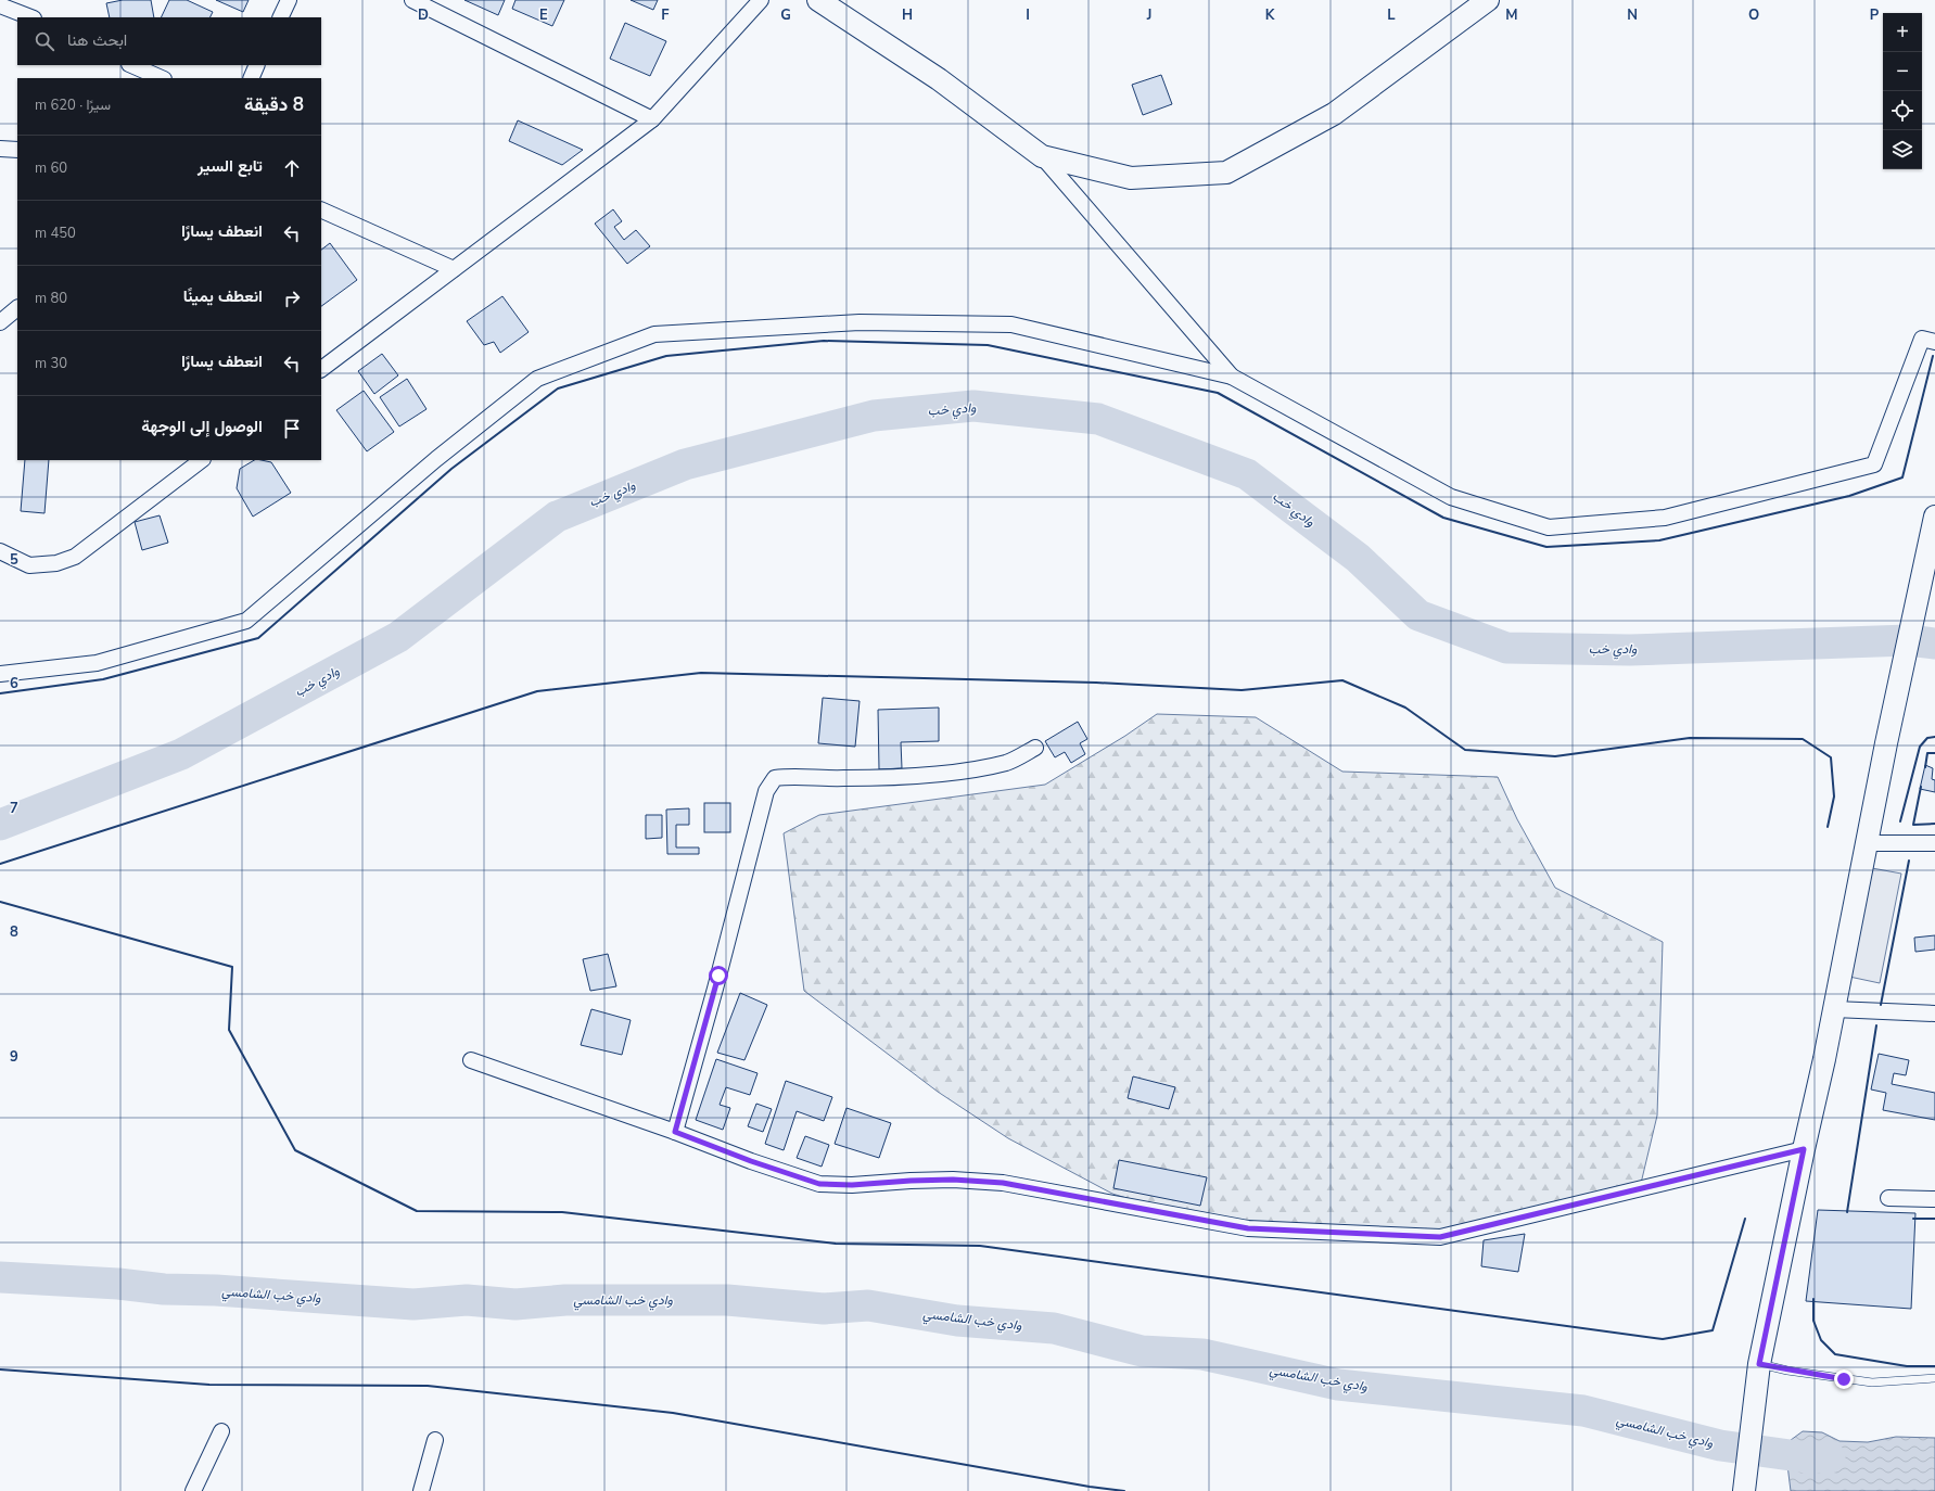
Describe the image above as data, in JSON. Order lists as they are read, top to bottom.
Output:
{
  "water": ["وادي خب", "وادي خب الشامسي"],
  "page": {
    "map_buttons": ["+", "−"],
    "search": "ابحث هنا",
    "heading": ["8 دقيقة", "سيرًا · 620 m"],
    "list": [
      ["تابع السير", "60 m"],
      ["انعطف يسارًا", "450 m"],
      ["انعطف يمينًا", "80 m"],
      ["انعطف يسارًا", "30 m"],
      "الوصول إلى الوجهة"
    ]
  },
  "grid": {
    "columns": [
      "D",
      "E",
      "F",
      "G",
      "H",
      "I",
      "J",
      "K",
      "L",
      "M",
      "N",
      "O",
      "P"
    ],
    "rows": [
      "5",
      "6",
      "7",
      "8",
      "9"
    ]
  }
}
